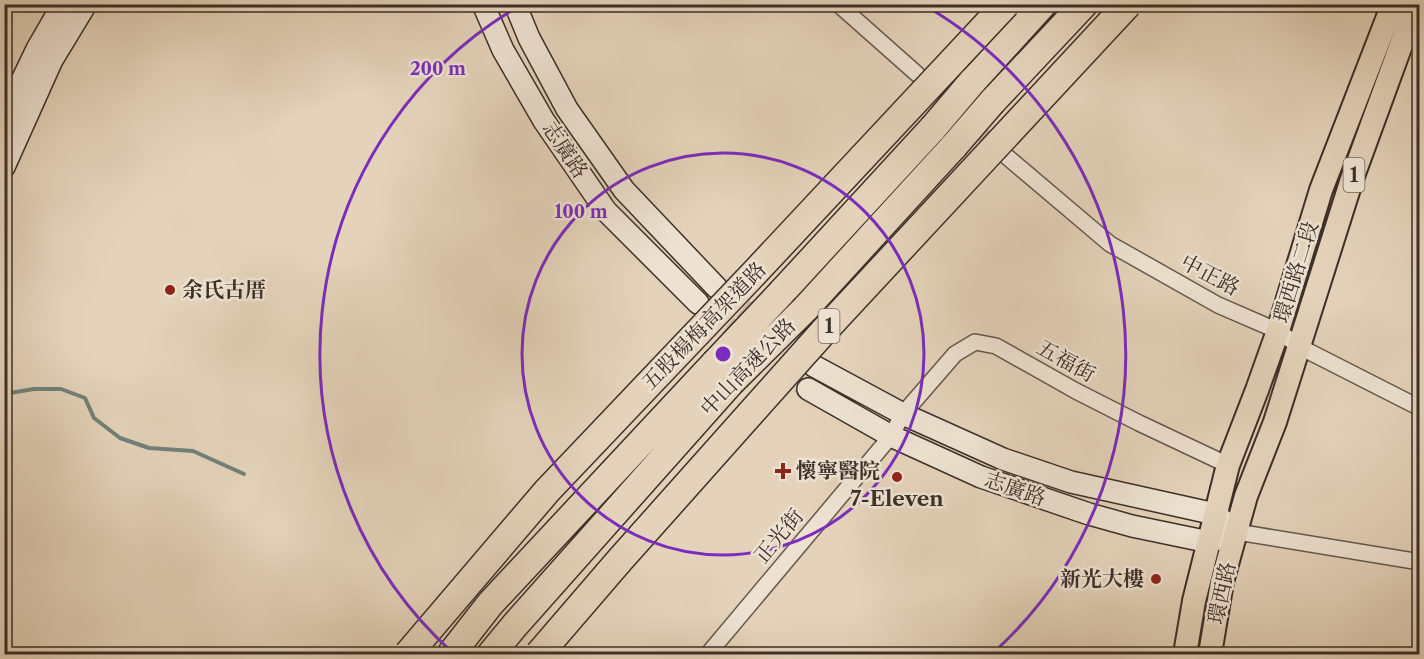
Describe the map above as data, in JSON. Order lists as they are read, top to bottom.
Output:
{
  "streets": {
    "highway": ["1", "五股楊梅高架道路", "中山高速公路"],
    "main road": ["志廣路", "環西路二段", "環西路"],
    "street": ["中正路", "五福街", "正光街"]
  },
  "crossings": [
    ["志廣路", "環西路二段"],
    ["志廣路", "五福街"],
    ["志廣路", "正光街"],
    ["志廣路", "環西路"],
    ["環西路二段", "中正路"],
    ["環西路二段", "五福街"],
    ["環西路二段", "環西路"],
    ["五福街", "正光街"]
  ],
  "places": {
    "other": ["余氏古厝", "7-Eleven", "新光大樓"],
    "health": ["懷寧醫院"]
  },
  "rings": ["200 m", "100 m"]
}
